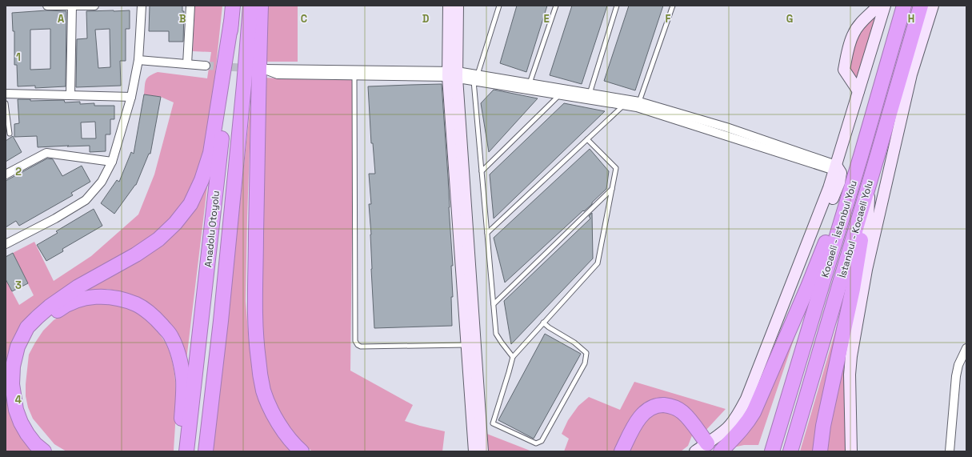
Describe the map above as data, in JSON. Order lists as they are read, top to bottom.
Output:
{
  "streets": {
    "highway": ["Anadolu Otoyolu", "Kocaeli - İstanbul Yolu", "İstanbul - Kocaeli Yolu"]
  },
  "grid": {
    "columns": [
      "A",
      "B",
      "C",
      "D",
      "E",
      "F",
      "G",
      "H"
    ],
    "rows": [
      "1",
      "2",
      "3",
      "4"
    ]
  }
}
